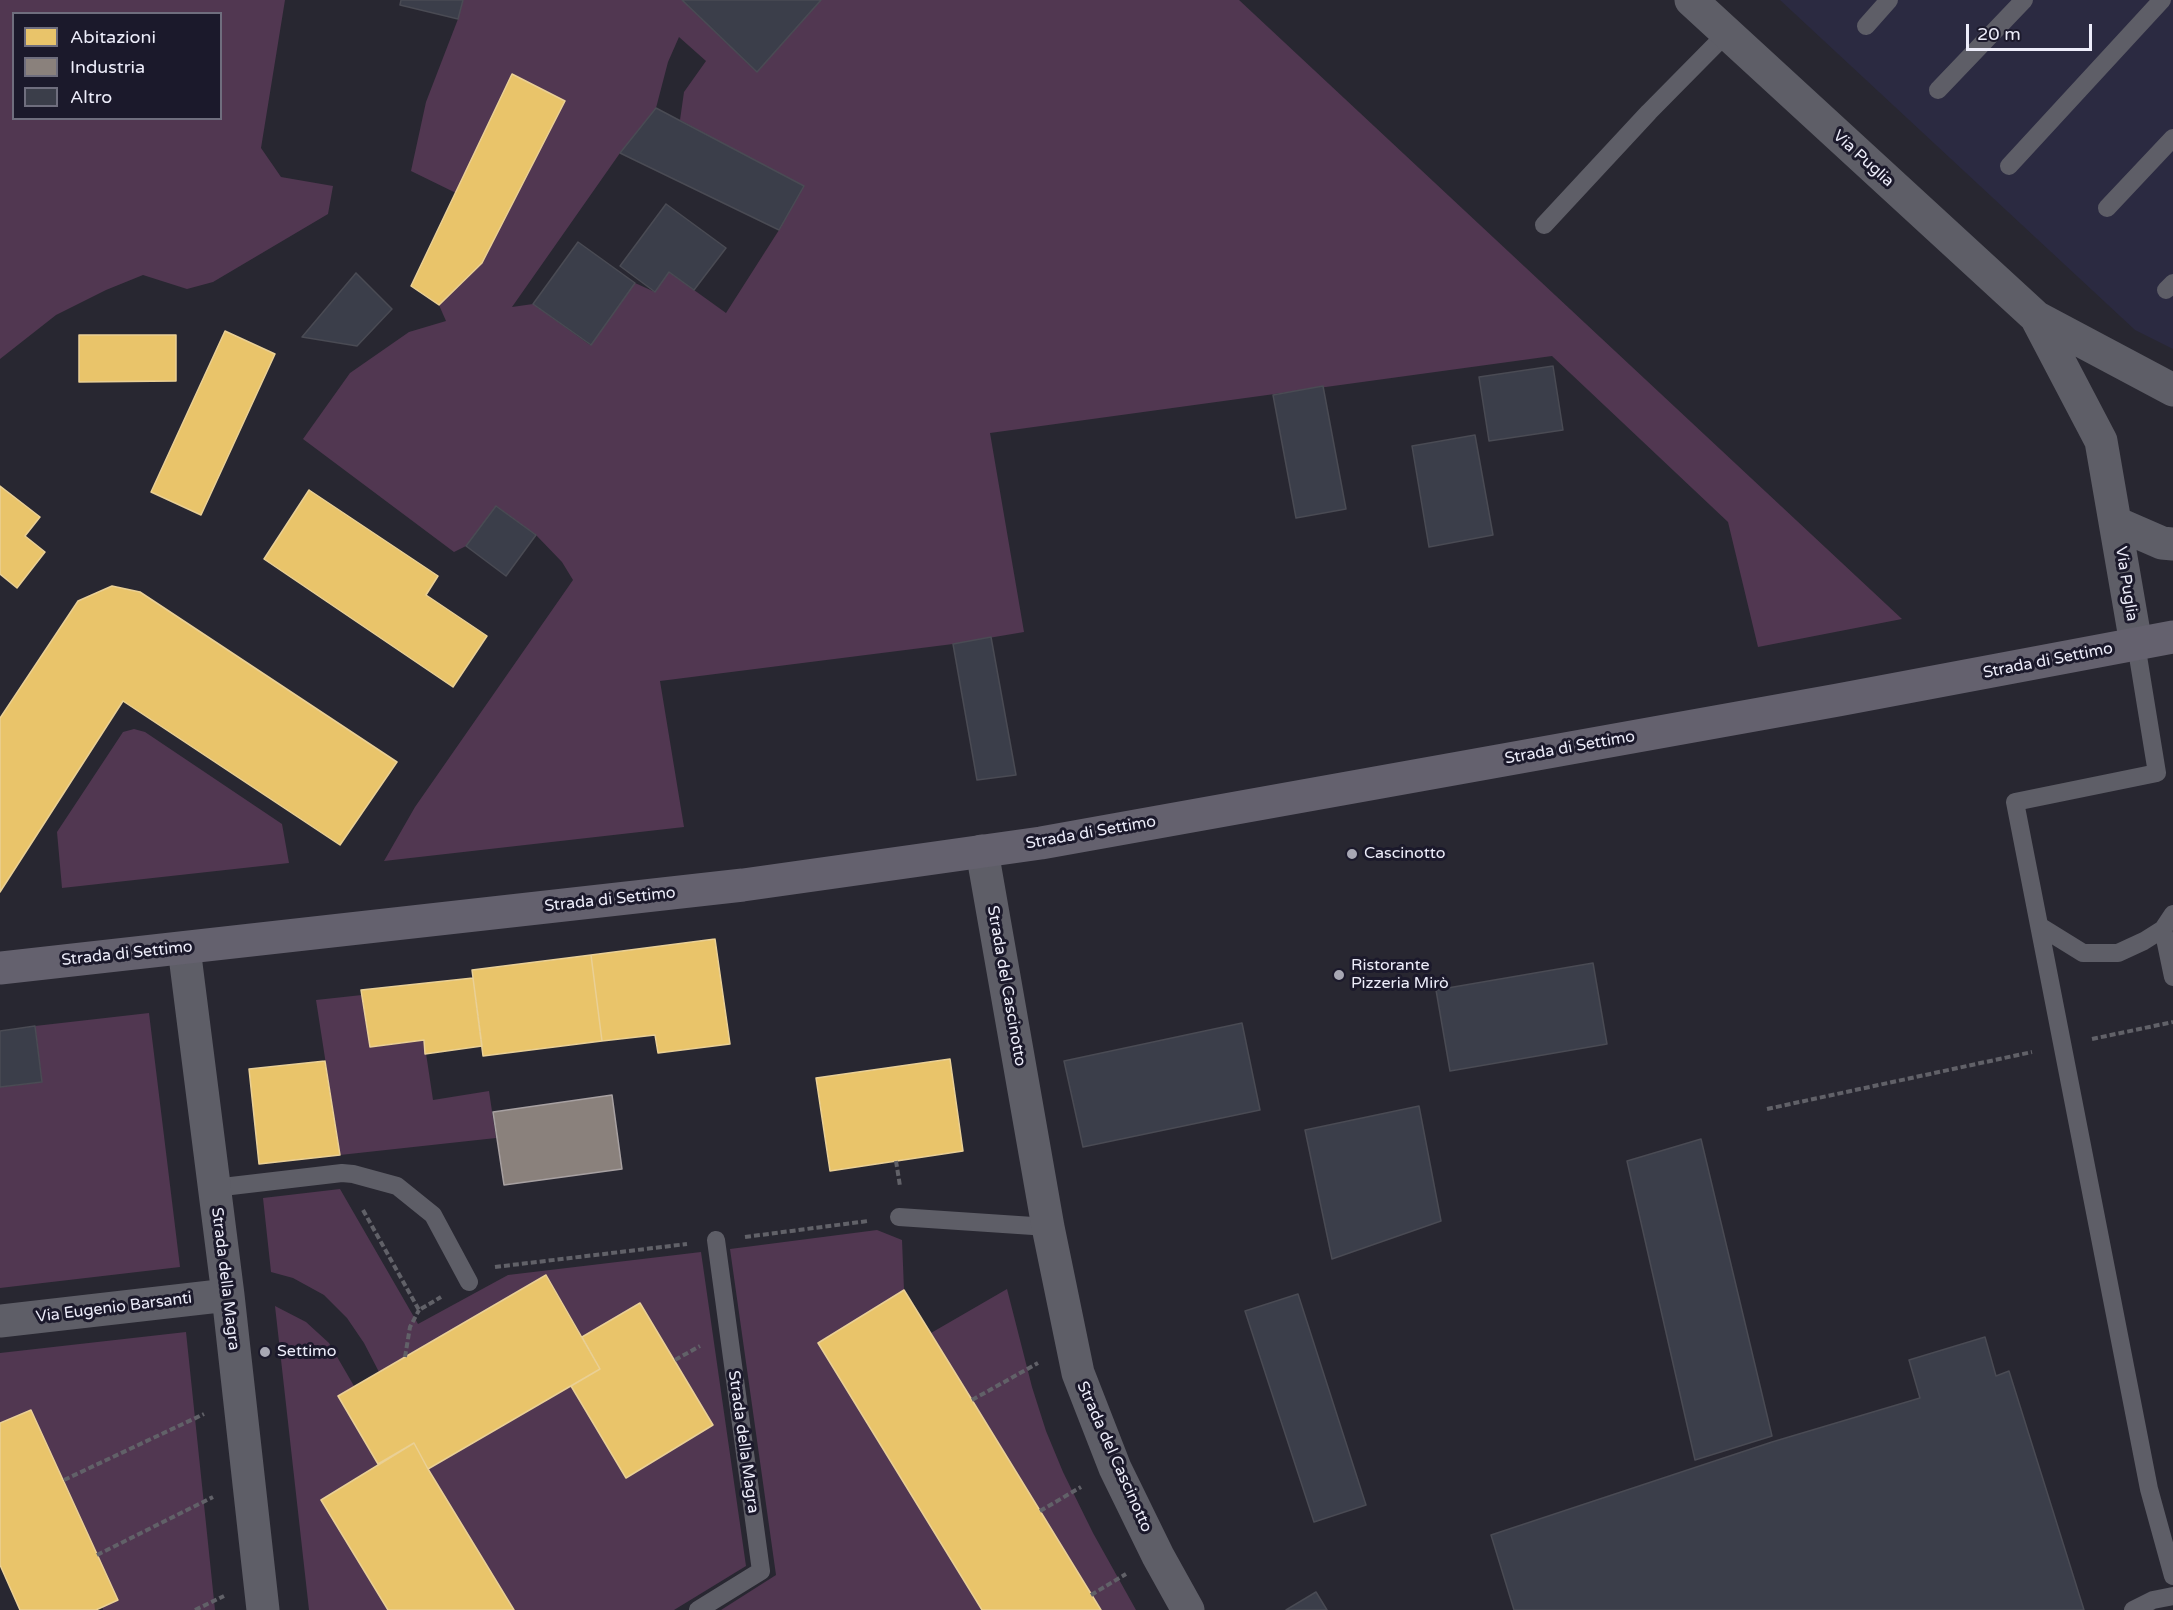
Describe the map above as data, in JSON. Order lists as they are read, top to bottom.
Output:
{
  "streets": {
    "main road": ["Strada di Settimo"],
    "street": [
      "Via Puglia",
      "Strada del Cascinotto",
      "Strada della Magra",
      "Via Eugenio Barsanti"
    ]
  },
  "crossings": [
    ["Via Puglia", "Strada di Settimo"],
    ["Strada di Settimo", "Strada del Cascinotto"],
    ["Strada di Settimo", "Strada della Magra"],
    ["Strada della Magra", "Via Eugenio Barsanti"]
  ],
  "places": ["Cascinotto", "Ristorante Pizzeria Mirò", "Settimo"],
  "legend": ["Abitazioni", "Industria", "Altro"],
  "scale_bar": "20 m"
}
